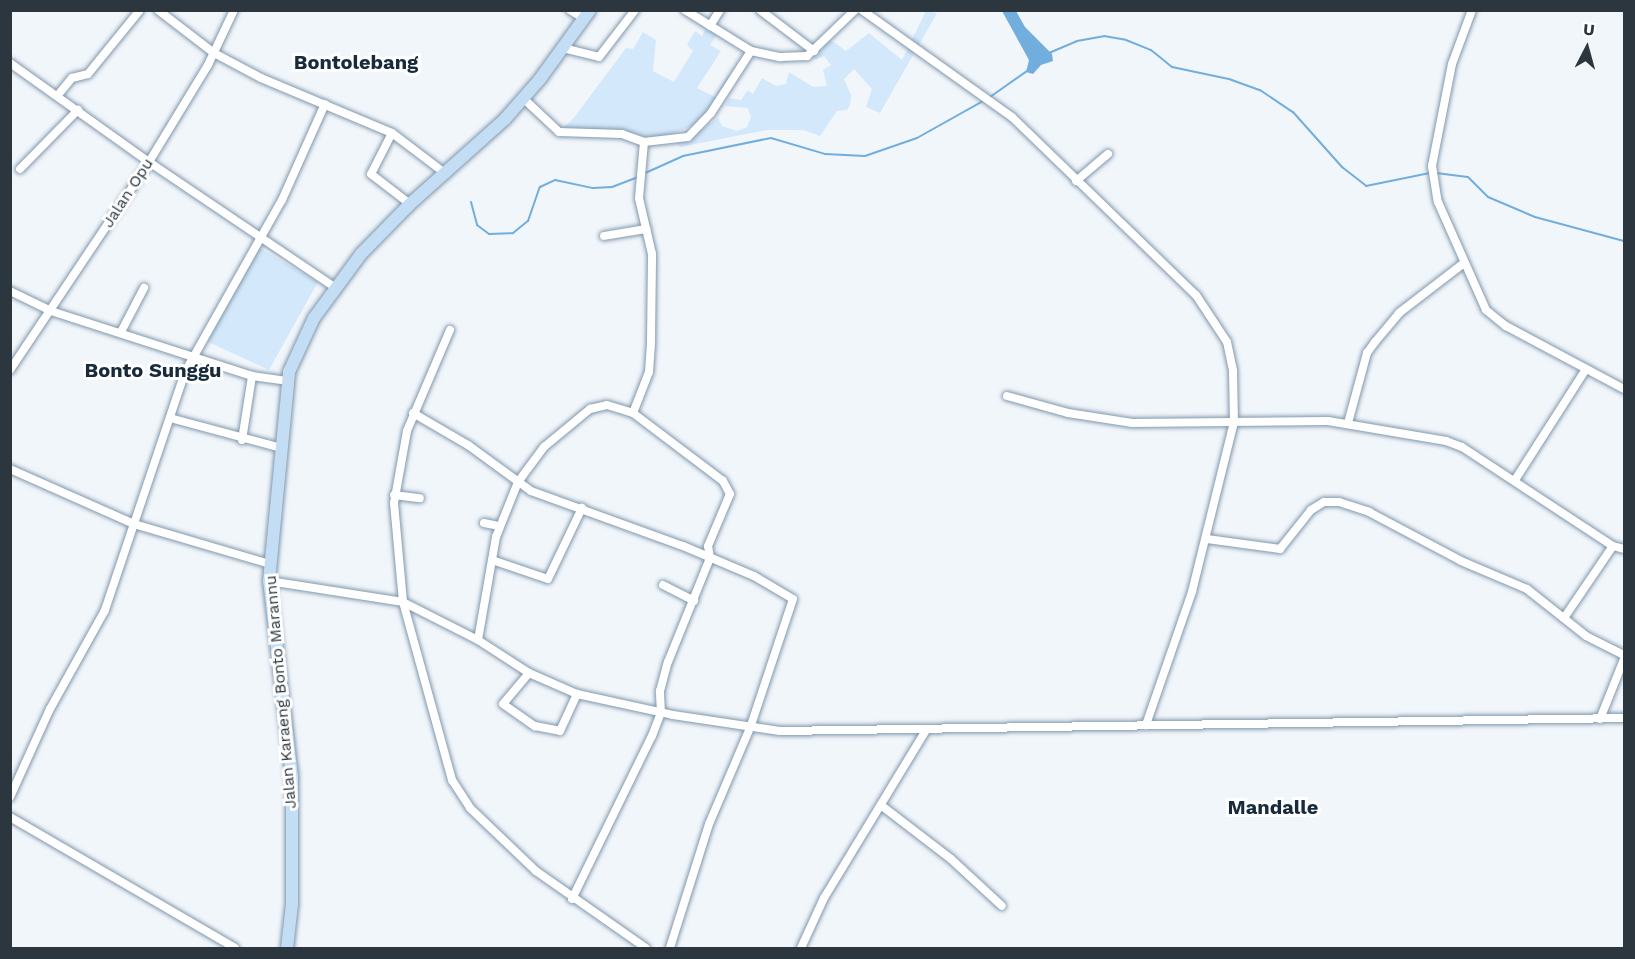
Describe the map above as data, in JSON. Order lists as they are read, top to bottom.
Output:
{
  "streets": {
    "main road": ["Jalan Karaeng Bonto Marannu"],
    "street": ["Jalan Opu"]
  },
  "districts": ["Bontolebang", "Bonto Sunggu", "Mandalle"],
  "north": "top"
}
